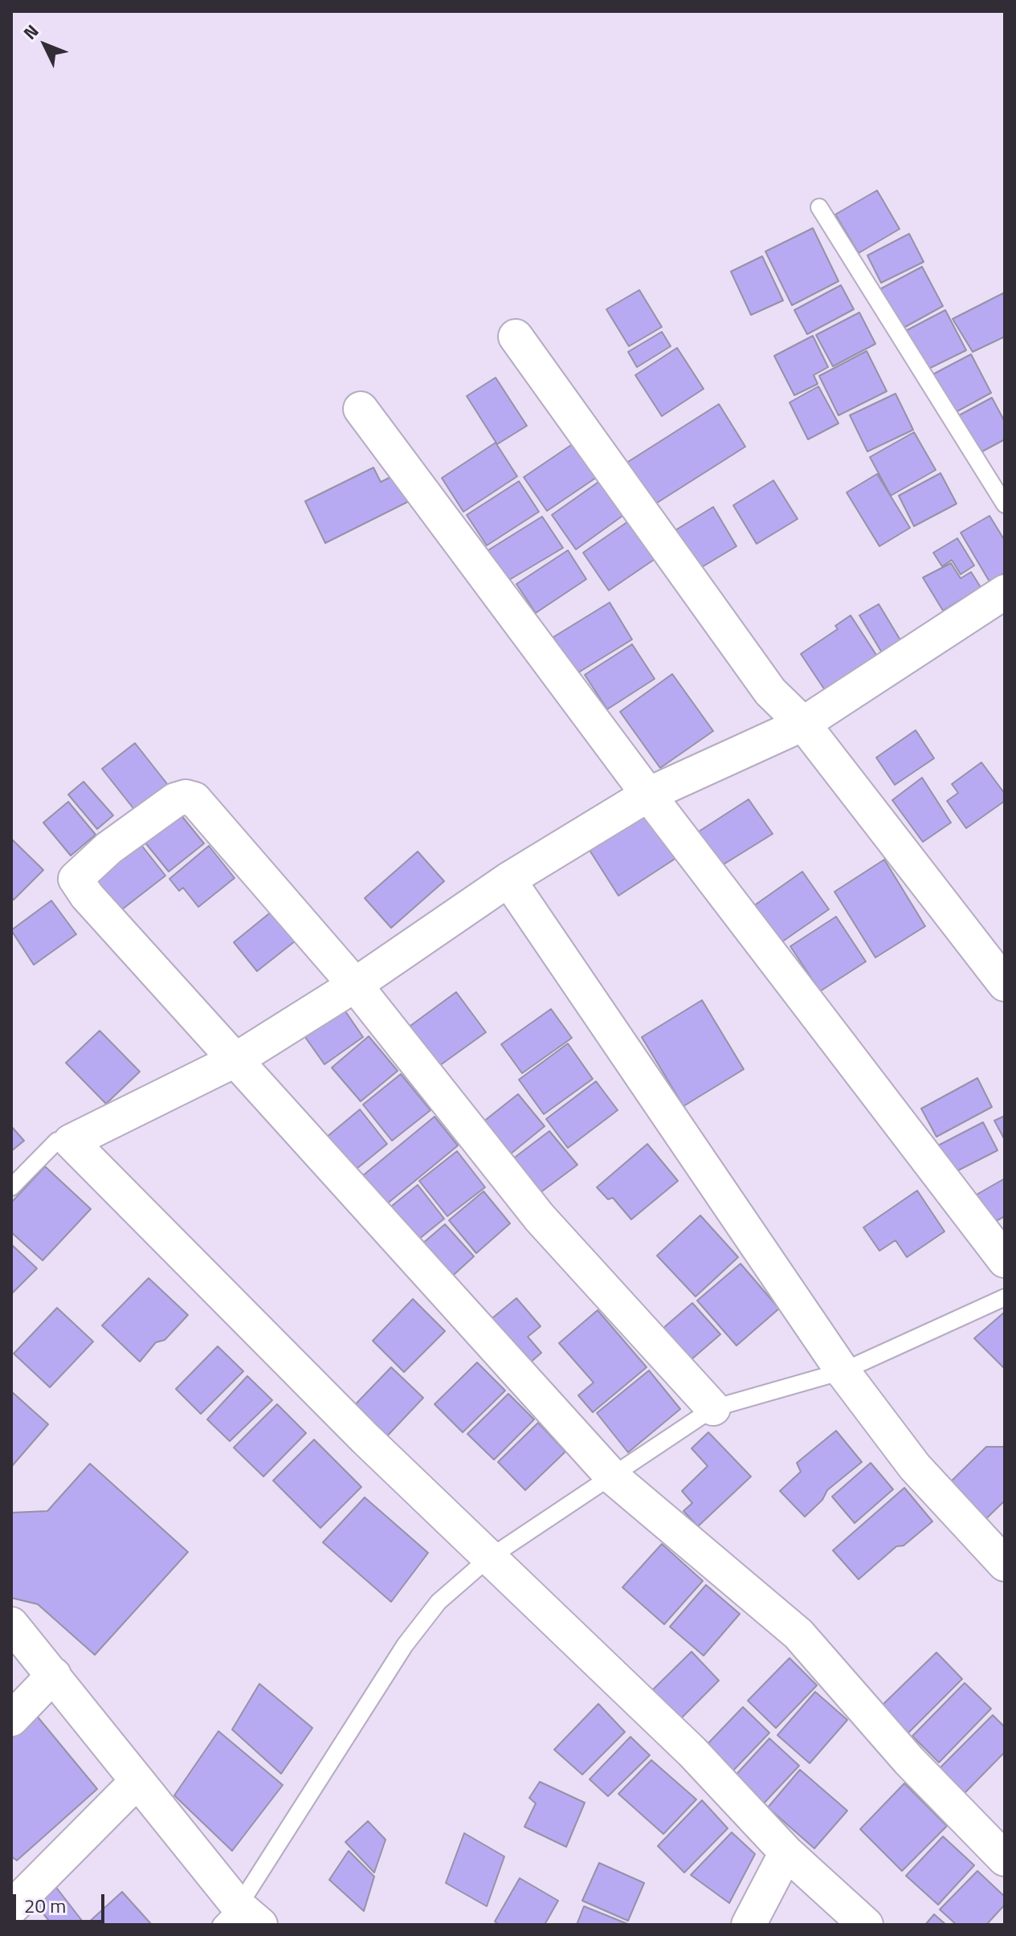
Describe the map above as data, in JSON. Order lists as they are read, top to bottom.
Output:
{
  "scale_bar": "20 m",
  "north": "top left"
}
